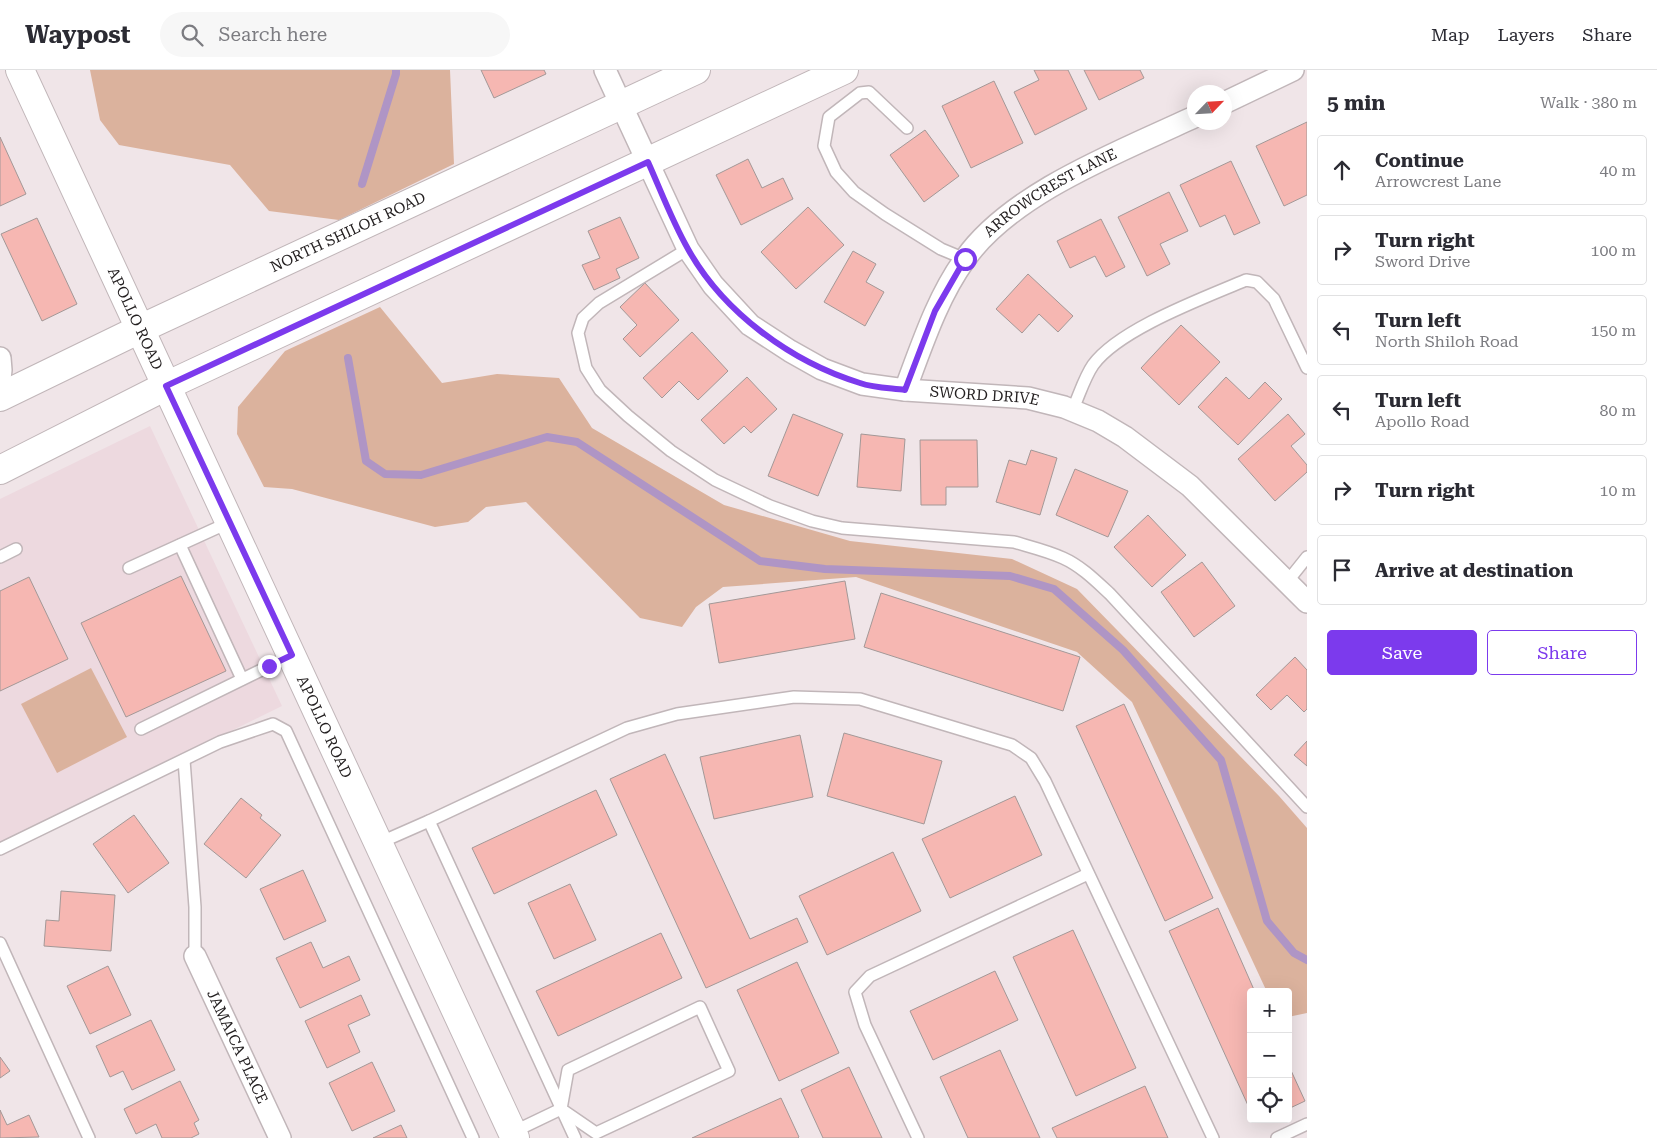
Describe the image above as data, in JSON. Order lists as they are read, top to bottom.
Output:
{
  "streets": {
    "main road": ["NORTH SHILOH ROAD", "APOLLO ROAD"],
    "street": ["ARROWCREST LANE", "SWORD DRIVE", "JAMAICA PLACE"]
  },
  "crossings": [
    ["ARROWCREST LANE", "SWORD DRIVE"],
    ["NORTH SHILOH ROAD", "APOLLO ROAD"],
    ["NORTH SHILOH ROAD", "SWORD DRIVE"]
  ],
  "north": "top right",
  "page": {
    "header": "Waypost",
    "search": "Search here",
    "nav": ["Map", "Layers", "Share"],
    "heading": ["5 min", "Walk · 380 m"],
    "list": [
      ["Continue", "Arrowcrest Lane", "40 m"],
      ["Turn right", "Sword Drive", "100 m"],
      ["Turn left", "North Shiloh Road", "150 m"],
      ["Turn left", "Apollo Road", "80 m"],
      ["Turn right", "10 m"],
      "Arrive at destination"
    ],
    "buttons": ["Save", "Share"],
    "map_buttons": ["+", "−"]
  }
}
